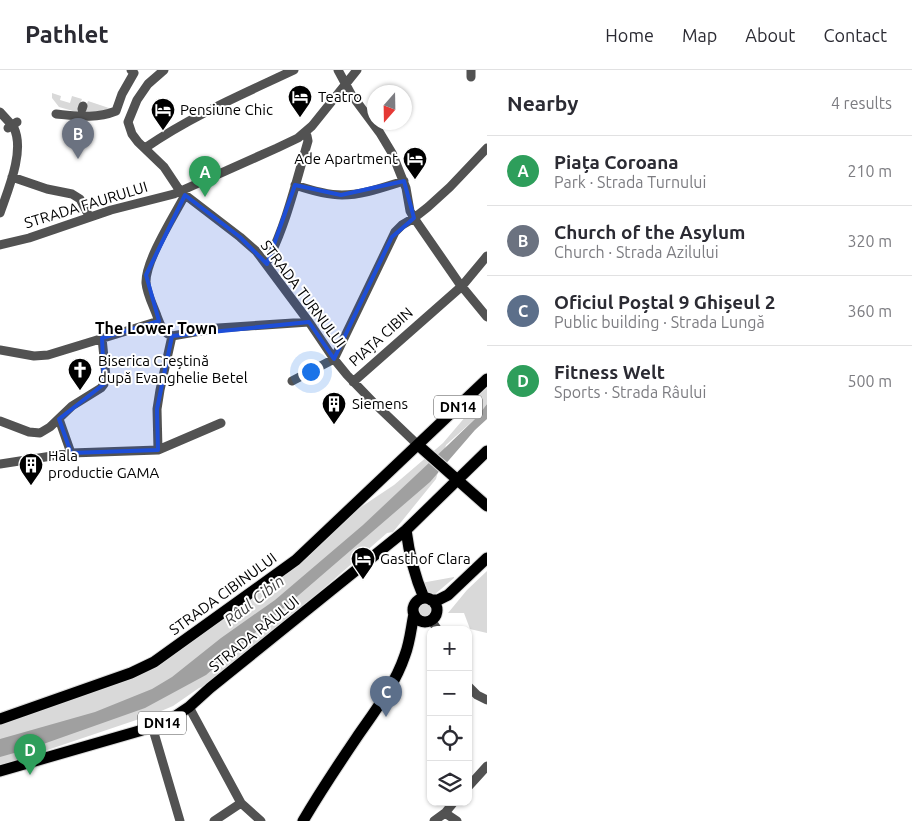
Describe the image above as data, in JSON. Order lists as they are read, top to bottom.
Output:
{
  "streets": {
    "main road": [
      "PIAȚA CIBIN",
      "DN14",
      "STRADA CIBINULUI",
      "STRADA RÂULUI"
    ],
    "street": ["STRADA FAURULUI", "STRADA TURNULUI"]
  },
  "crossings": [
    ["STRADA FAURULUI", "STRADA TURNULUI"],
    ["STRADA TURNULUI", "PIAȚA CIBIN"],
    ["PIAȚA CIBIN", "STRADA CIBINULUI"],
    ["PIAȚA CIBIN", "STRADA RÂULUI"]
  ],
  "districts": ["The Lower Town"],
  "water": ["Râul Cibin"],
  "places": {
    "hotel": [
      "Teatro",
      "Pensiune Chic",
      "Ade Apartment",
      "Gasthof Clara"
    ],
    "church": ["Biserica Creștină după Evanghelie Betel"],
    "building": ["Siemens", "Hala productie GAMA"]
  },
  "north": "bottom",
  "page": {
    "header": "Pathlet",
    "nav": [
      "Home",
      "Map",
      "About",
      "Contact"
    ],
    "heading": ["Nearby", "4 results"],
    "pins": [
      "B",
      "A",
      "C",
      "D"
    ],
    "list": [
      {
        "mark": "A",
        "name": "Piața Coroana",
        "note": "Park · Strada Turnului",
        "value": "210 m"
      },
      {
        "mark": "B",
        "name": "Church of the Asylum",
        "note": "Church · Strada Azilului",
        "value": "320 m"
      },
      {
        "mark": "C",
        "name": "Oficiul Poștal 9 Ghișeul 2",
        "note": "Public building · Strada Lungă",
        "value": "360 m"
      },
      {
        "mark": "D",
        "name": "Fitness Welt",
        "note": "Sports · Strada Râului",
        "value": "500 m"
      }
    ],
    "map_buttons": ["+", "−"]
  }
}
